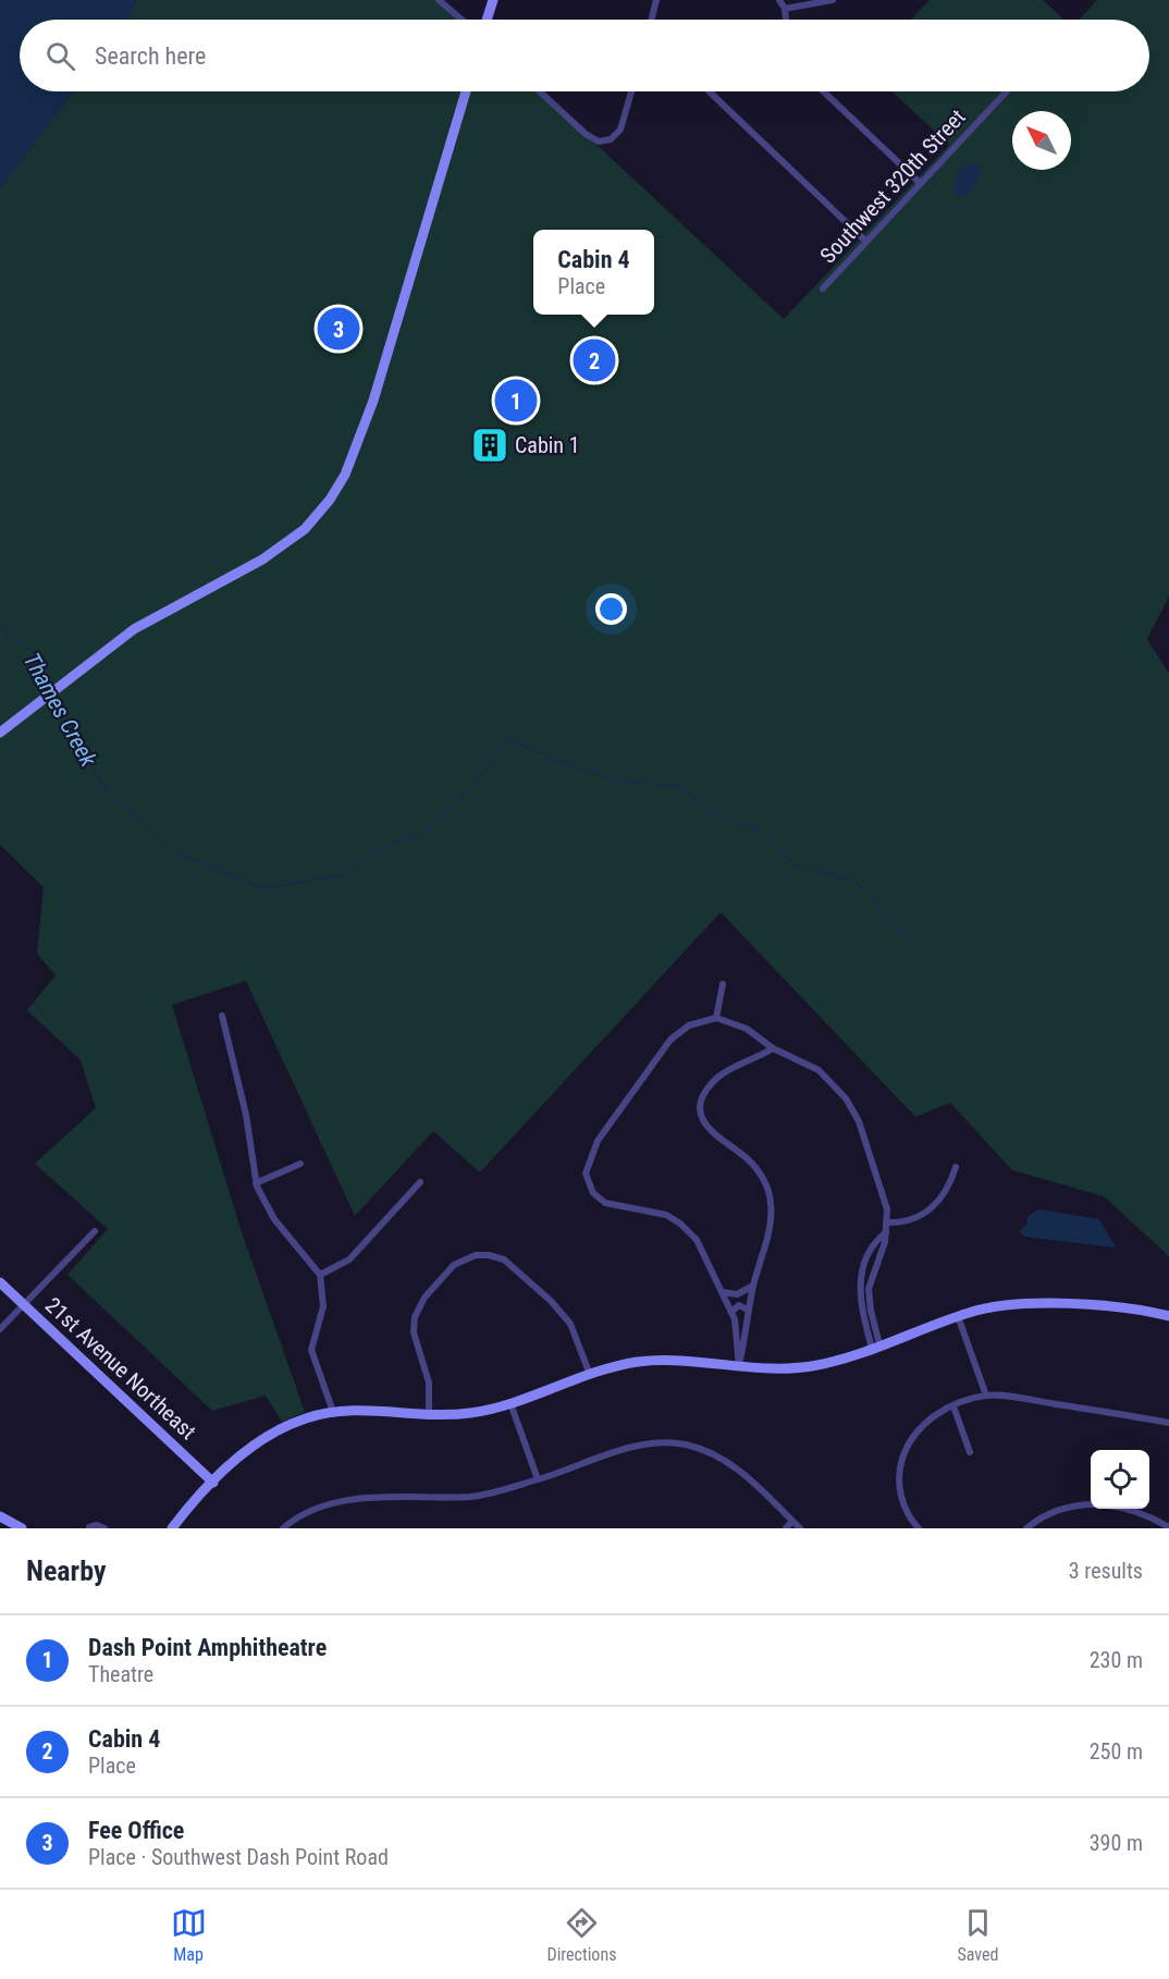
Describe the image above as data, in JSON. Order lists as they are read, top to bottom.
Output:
{
  "streets": {
    "street": ["Southwest 320th Street", "21st Avenue Northeast"]
  },
  "water": ["Thames Creek"],
  "places": {
    "building": ["Cabin 1"]
  },
  "north": "top left",
  "page": {
    "search": "Search here",
    "popup": ["Cabin 4", "Place"],
    "pins": ["3", "2", "1"],
    "heading": ["Nearby", "3 results"],
    "list": [
      {
        "mark": "1",
        "name": "Dash Point Amphitheatre",
        "note": "Theatre",
        "value": "230 m"
      },
      {
        "mark": "2",
        "name": "Cabin 4",
        "note": "Place",
        "value": "250 m"
      },
      {
        "mark": "3",
        "name": "Fee Office",
        "note": "Place · Southwest Dash Point Road",
        "value": "390 m"
      }
    ],
    "nav": ["Map", "Directions", "Saved"]
  }
}
